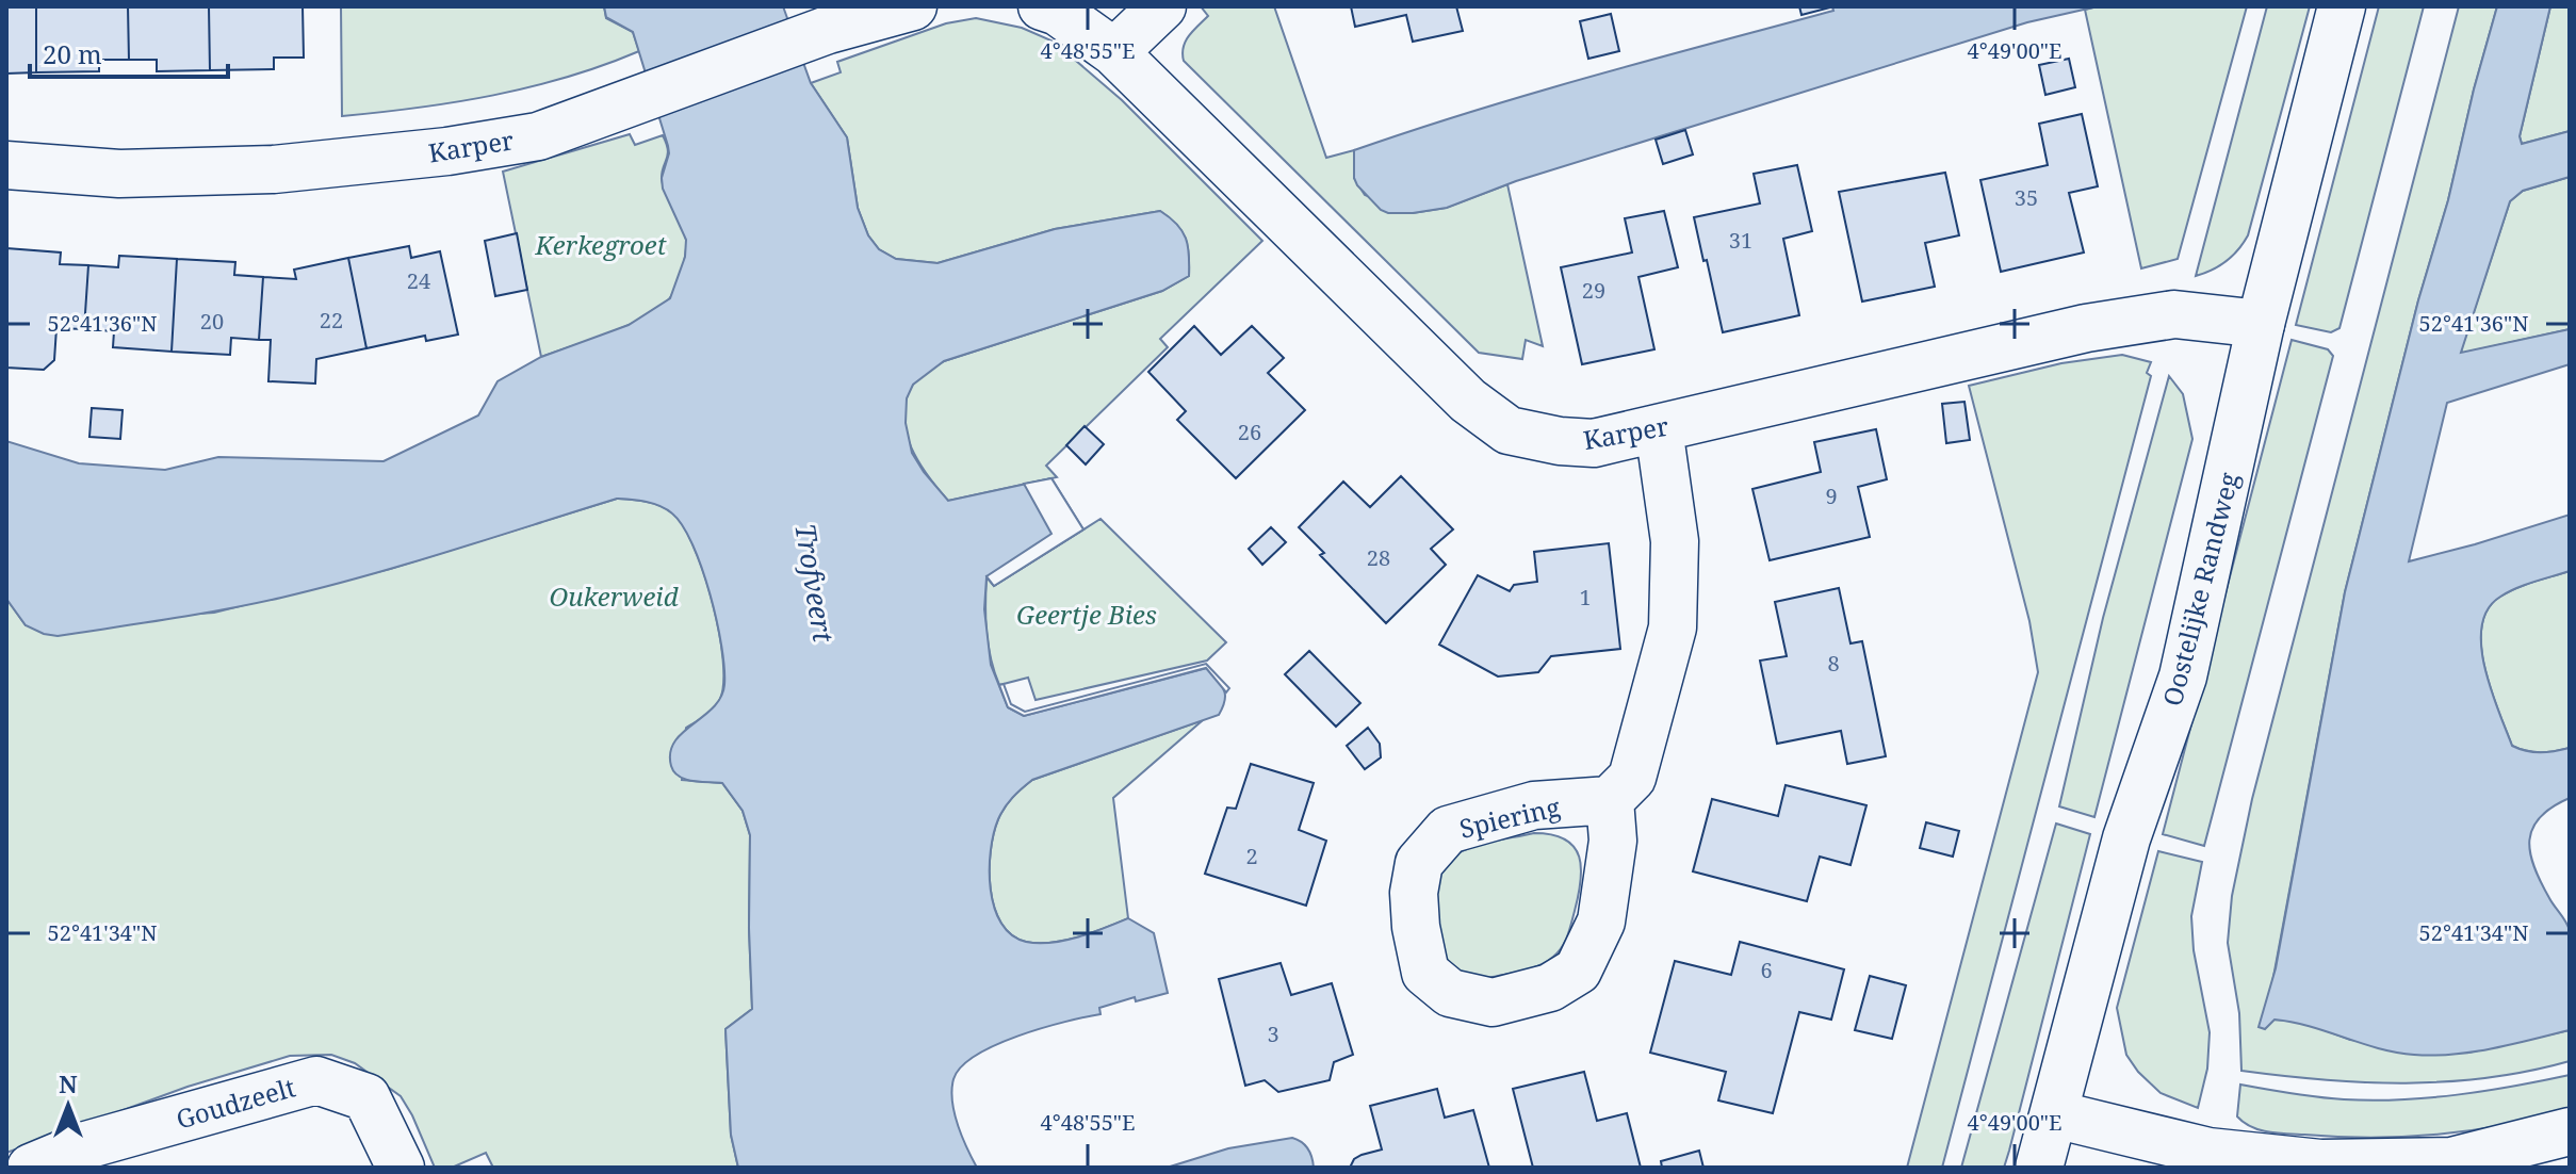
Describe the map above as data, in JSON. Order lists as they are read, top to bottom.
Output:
{
  "streets": {
    "street": [
      "Karper",
      "Oostelijke Randweg",
      "Spiering",
      "Goudzeelt"
    ]
  },
  "crossings": [
    ["Karper", "Oostelijke Randweg"]
  ],
  "water": ["Trofveert"],
  "parks": ["Kerkegroet", "Oukerweid", "Geertje Bies"],
  "house_numbers": [
    "35",
    "31",
    "24",
    "29",
    "22",
    "20",
    "26",
    "9",
    "28",
    "1",
    "8",
    "2",
    "6",
    "3"
  ],
  "scale_bar": "20 m",
  "north": "top",
  "coordinates": [
    "4°48'55\"E",
    "4°49'00\"E",
    "52°41'36\"N",
    "52°41'34\"N"
  ]
}
